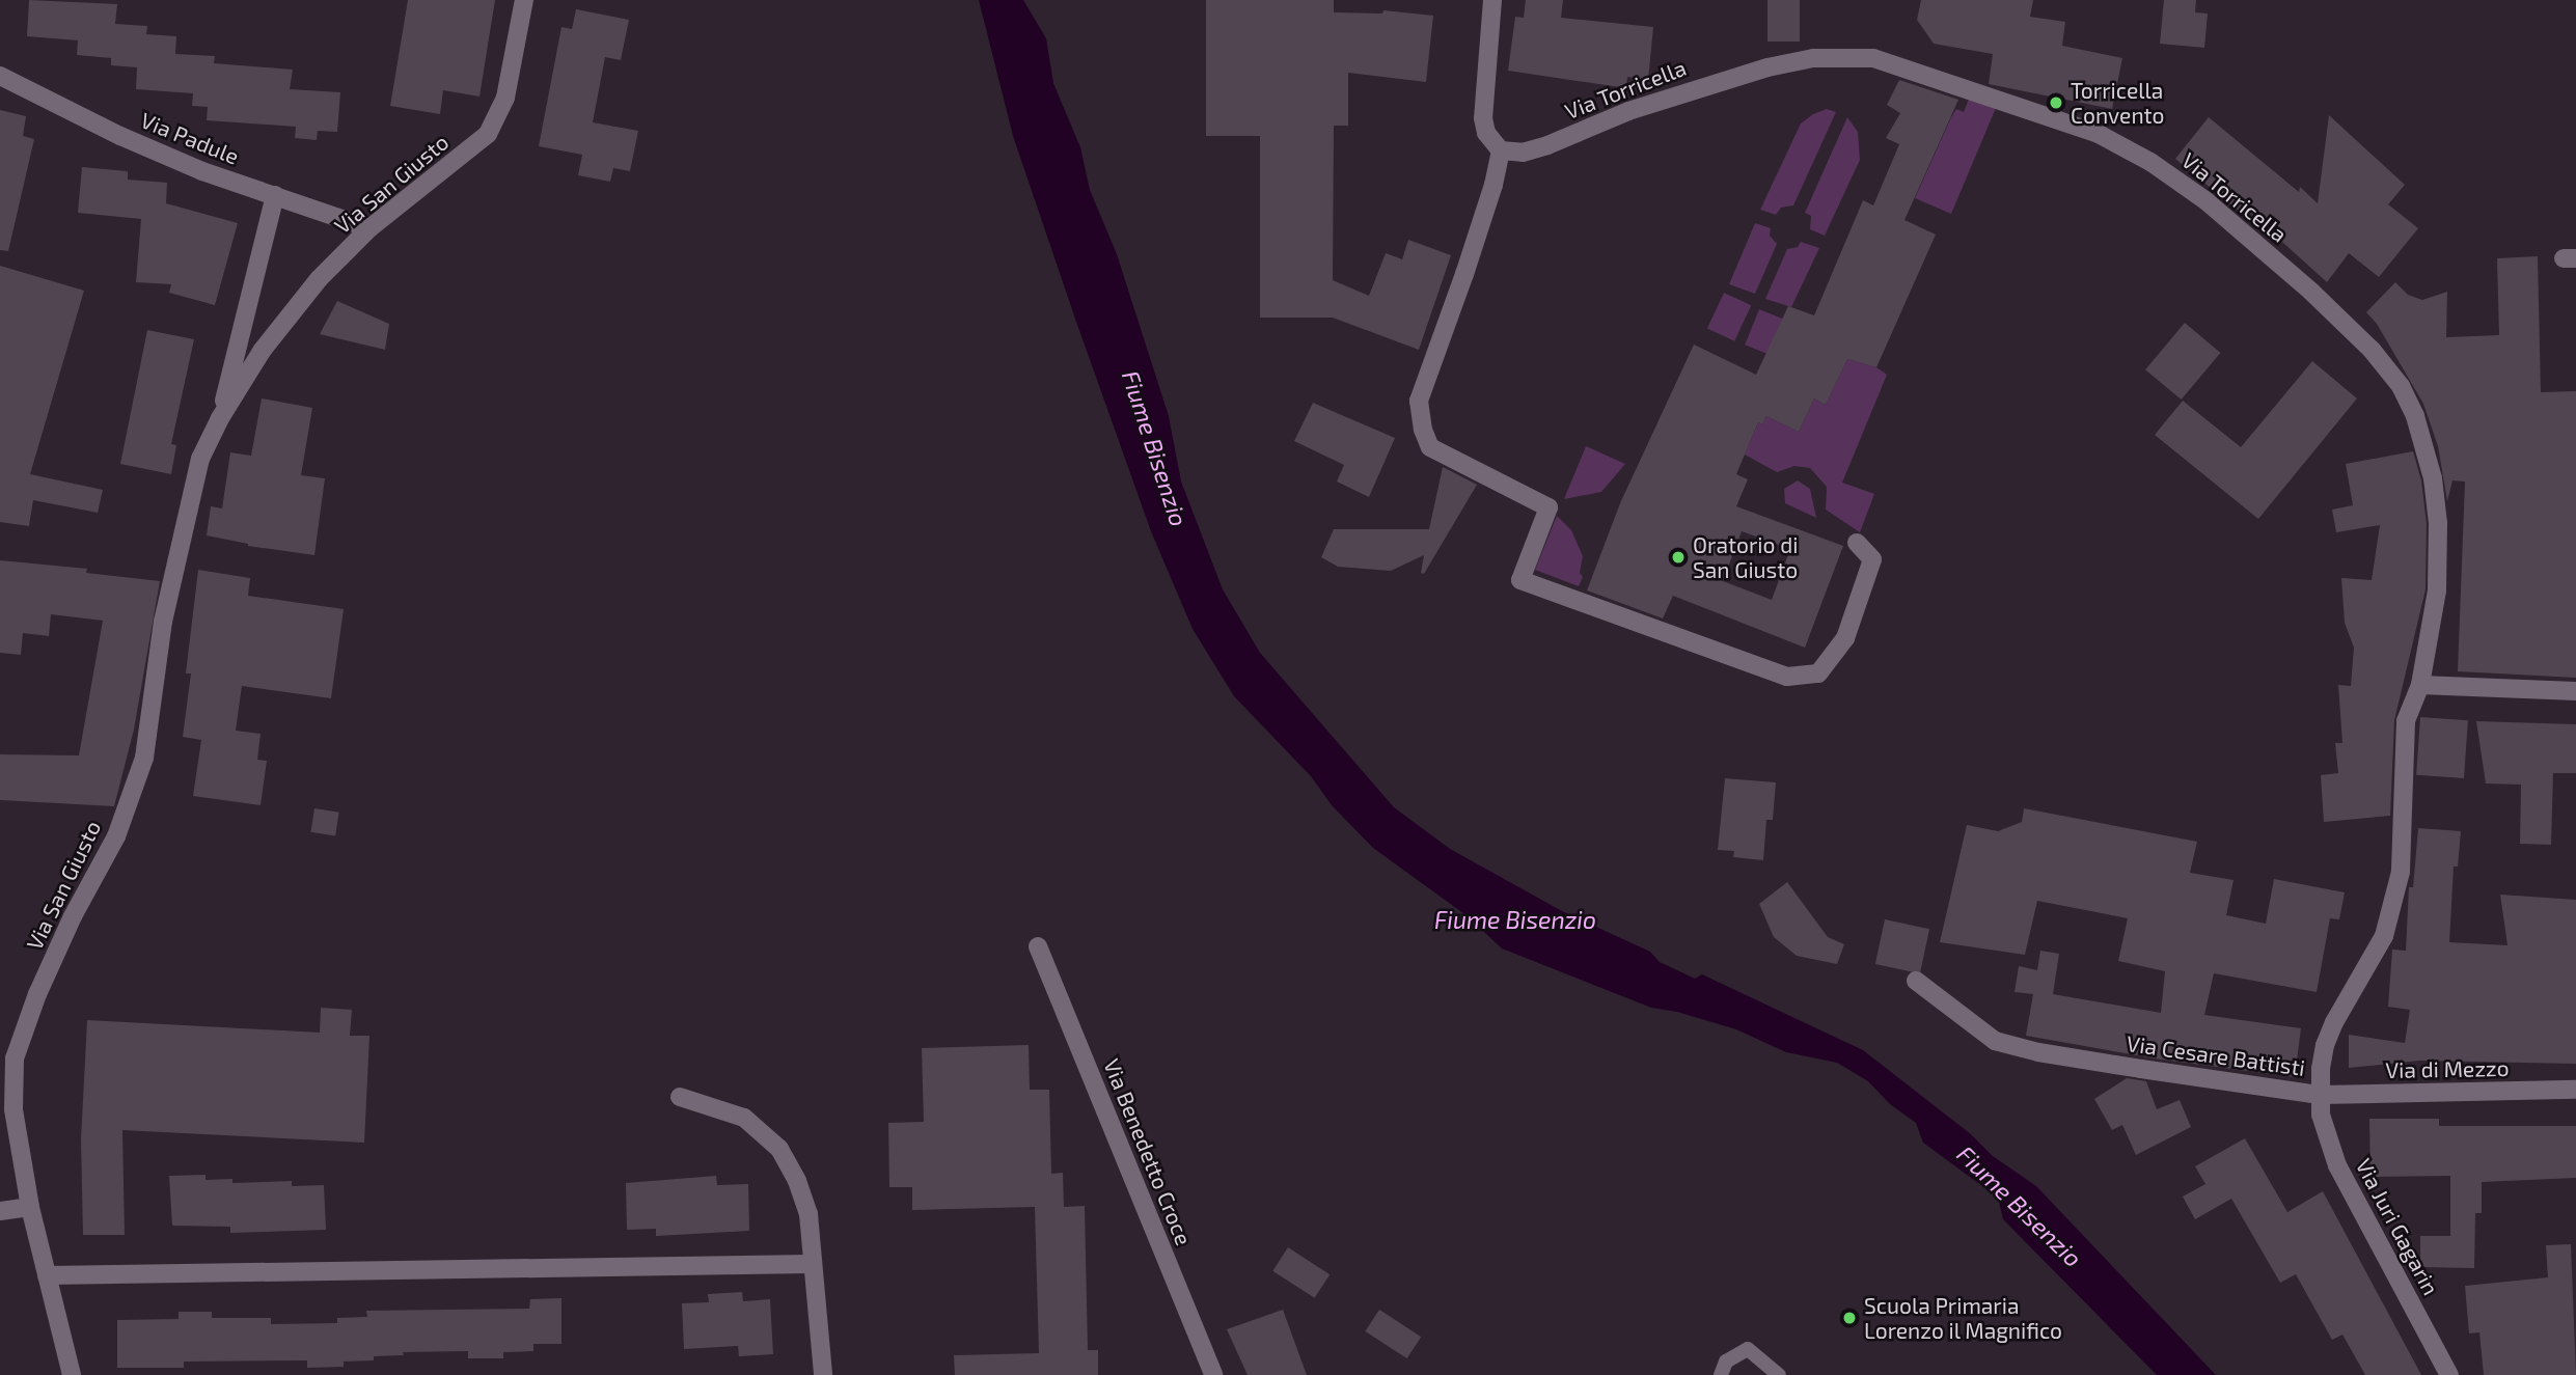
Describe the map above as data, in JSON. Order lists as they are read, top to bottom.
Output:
{
  "streets": {
    "street": [
      "Via Torricella",
      "Via Padule",
      "Via San Giusto",
      "Via Cesare Battisti",
      "Via di Mezzo",
      "Via Benedetto Croce",
      "Via Juri Gagarin"
    ]
  },
  "crossings": [
    ["Via Torricella", "Via Cesare Battisti"],
    ["Via Padule", "Via San Giusto"],
    ["Via Cesare Battisti", "Via di Mezzo"],
    ["Via Cesare Battisti", "Via Juri Gagarin"],
    ["Via di Mezzo", "Via Juri Gagarin"]
  ],
  "water": ["Fiume Bisenzio"],
  "places": ["Torricella Convento", "Oratorio di San Giusto", "Scuola Primaria Lorenzo il Magnifico"]
}
